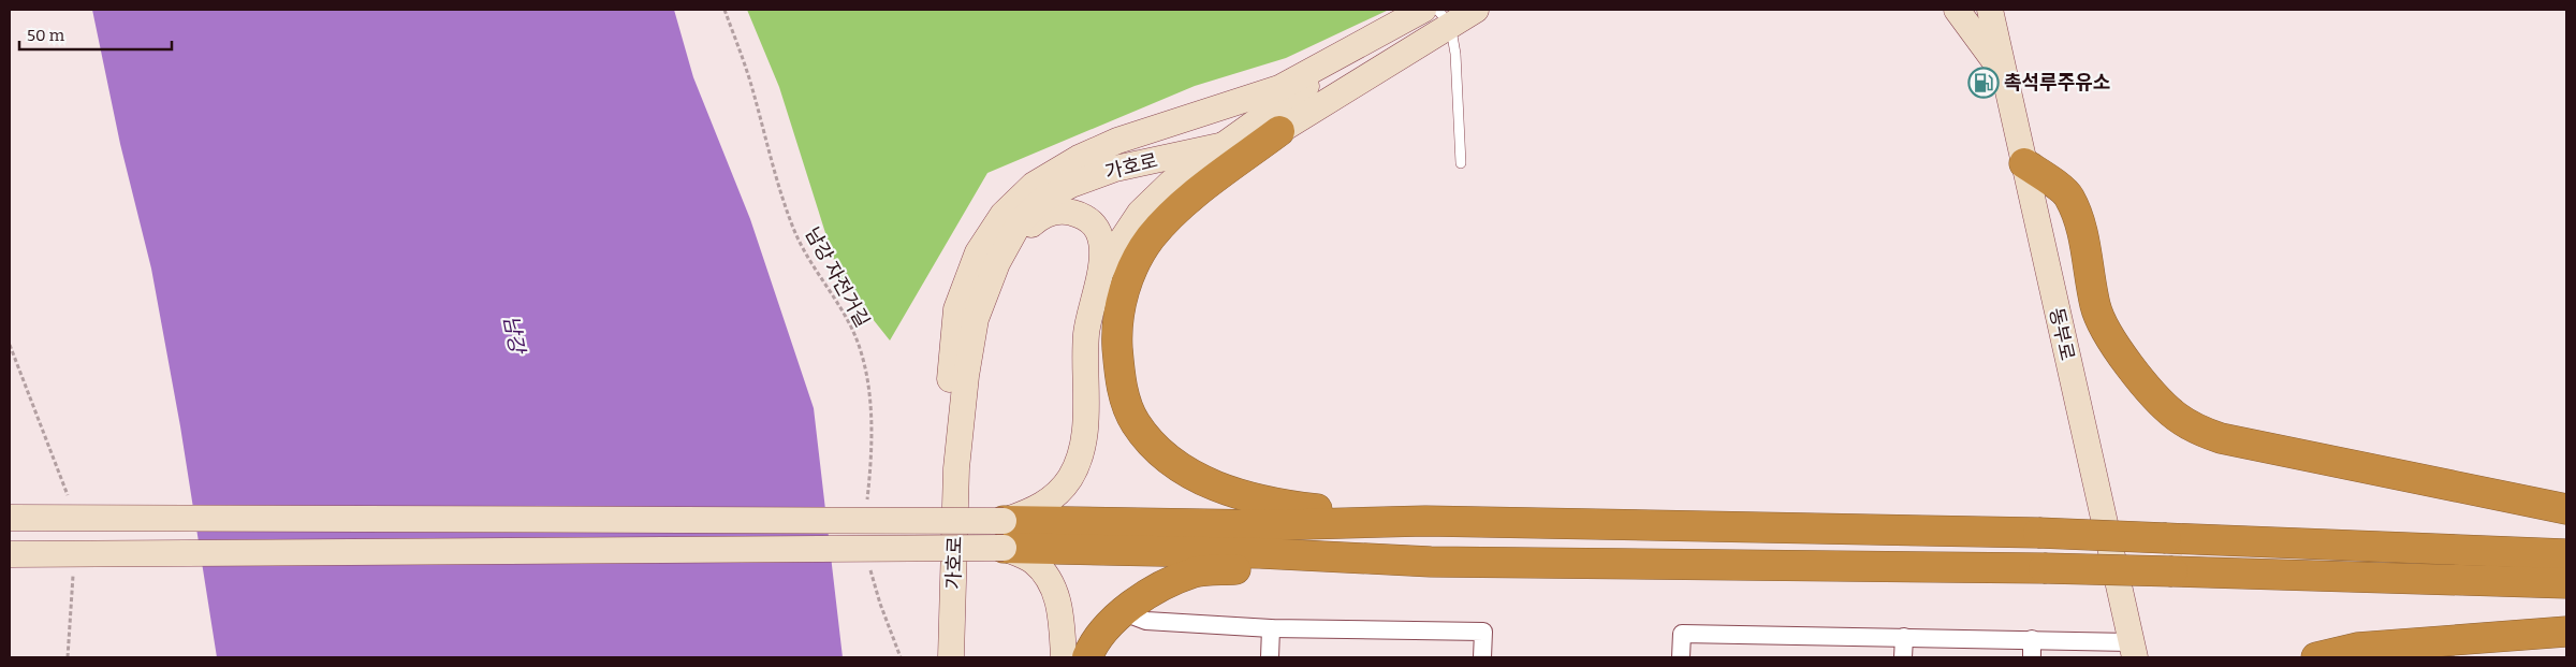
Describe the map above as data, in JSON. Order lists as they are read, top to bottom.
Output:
{
  "streets": {
    "street": ["가호로", "동부로"],
    "path": ["남강 자전거길"]
  },
  "water": ["남강"],
  "places": {
    "fuel station": ["촉석루주유소"]
  },
  "scale_bar": "50 m"
}
